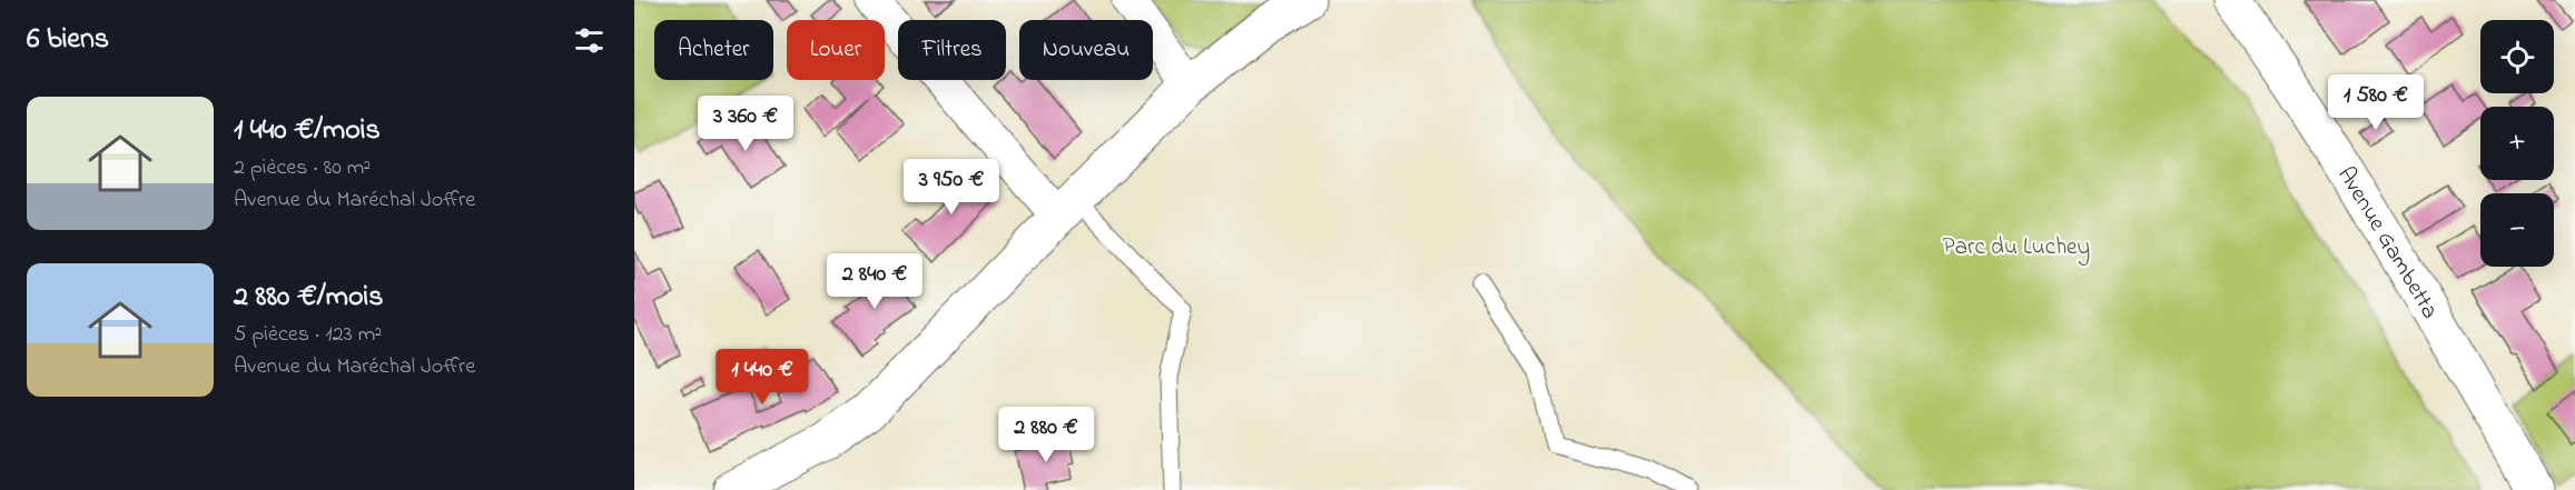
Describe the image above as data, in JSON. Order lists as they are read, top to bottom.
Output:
{
  "streets": {
    "street": ["Avenue Gambetta"]
  },
  "parks": ["Parc du Luchey"],
  "page": {
    "heading": "6 biens",
    "map_buttons": ["+", "−"],
    "chip": [
      "Acheter",
      "Louer",
      "Filtres",
      "Nouveau"
    ],
    "price": [
      "1 580 €",
      "3 360 €",
      "3 950 €",
      "2 840 €",
      "1 440 €",
      "2 880 €"
    ],
    "list": [
      {
        "name": "1 440 €/mois",
        "note": "2 pièces · 80 m² · Avenue du Maréchal Joffre"
      },
      {
        "name": "2 880 €/mois",
        "note": "5 pièces · 123 m² · Avenue du Maréchal Joffre"
      }
    ]
  }
}
